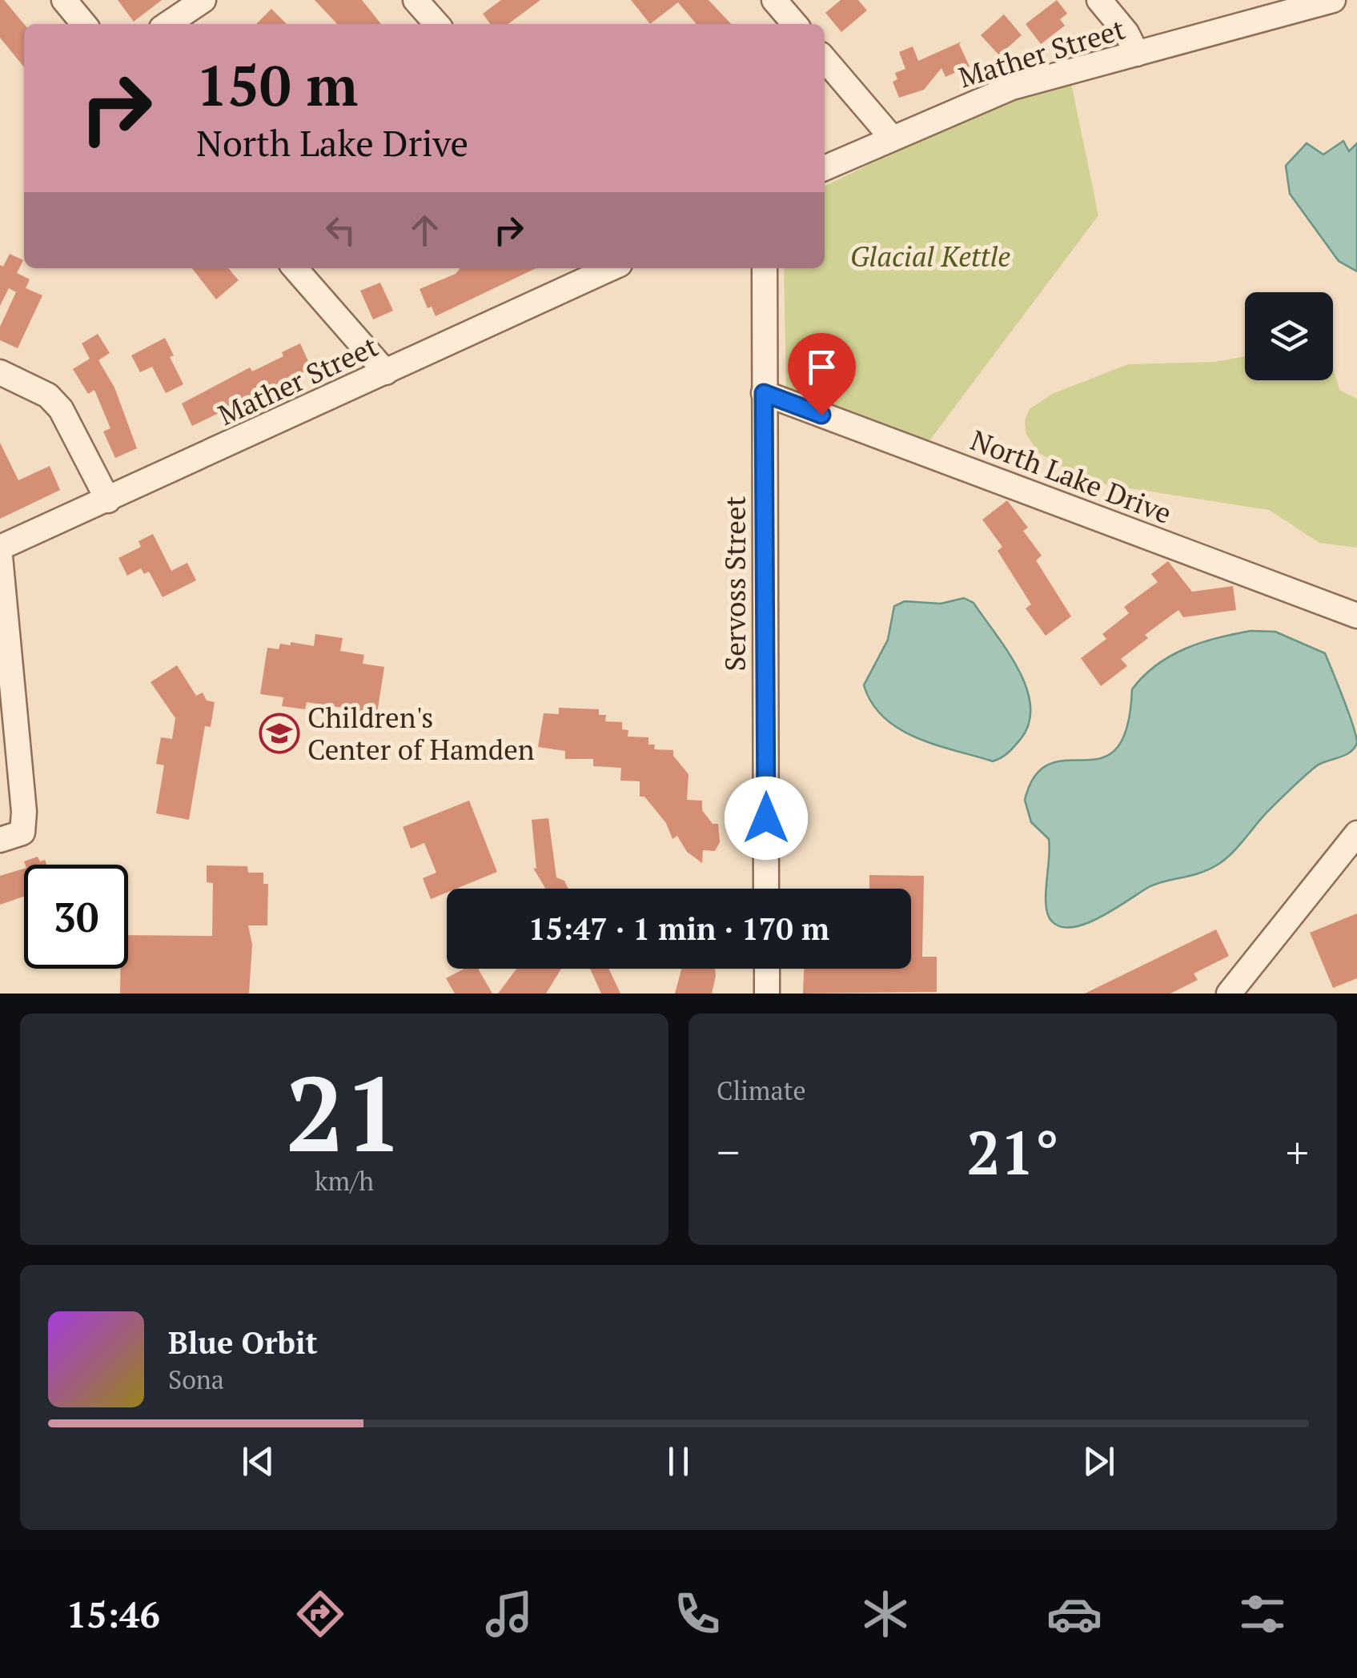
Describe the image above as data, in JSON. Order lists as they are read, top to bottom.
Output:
{
  "streets": {
    "street": ["Mather Street", "North Lake Drive", "Servoss Street"]
  },
  "crossings": [
    ["North Lake Drive", "Servoss Street"]
  ],
  "parks": ["Glacial Kettle"],
  "places": {
    "school or university": ["Children's Center of Hamden"]
  },
  "page": {
    "turn": ["150 m", "North Lake Drive"],
    "limit": "30",
    "trip": "15:47 · 1 min · 170 m",
    "tile": [
      ["21", "km/h"],
      "Climate"
    ],
    "heat": ["−", "21°", "+"],
    "song": ["Blue Orbit", "Sona"],
    "tabs": "15:46"
  }
}
